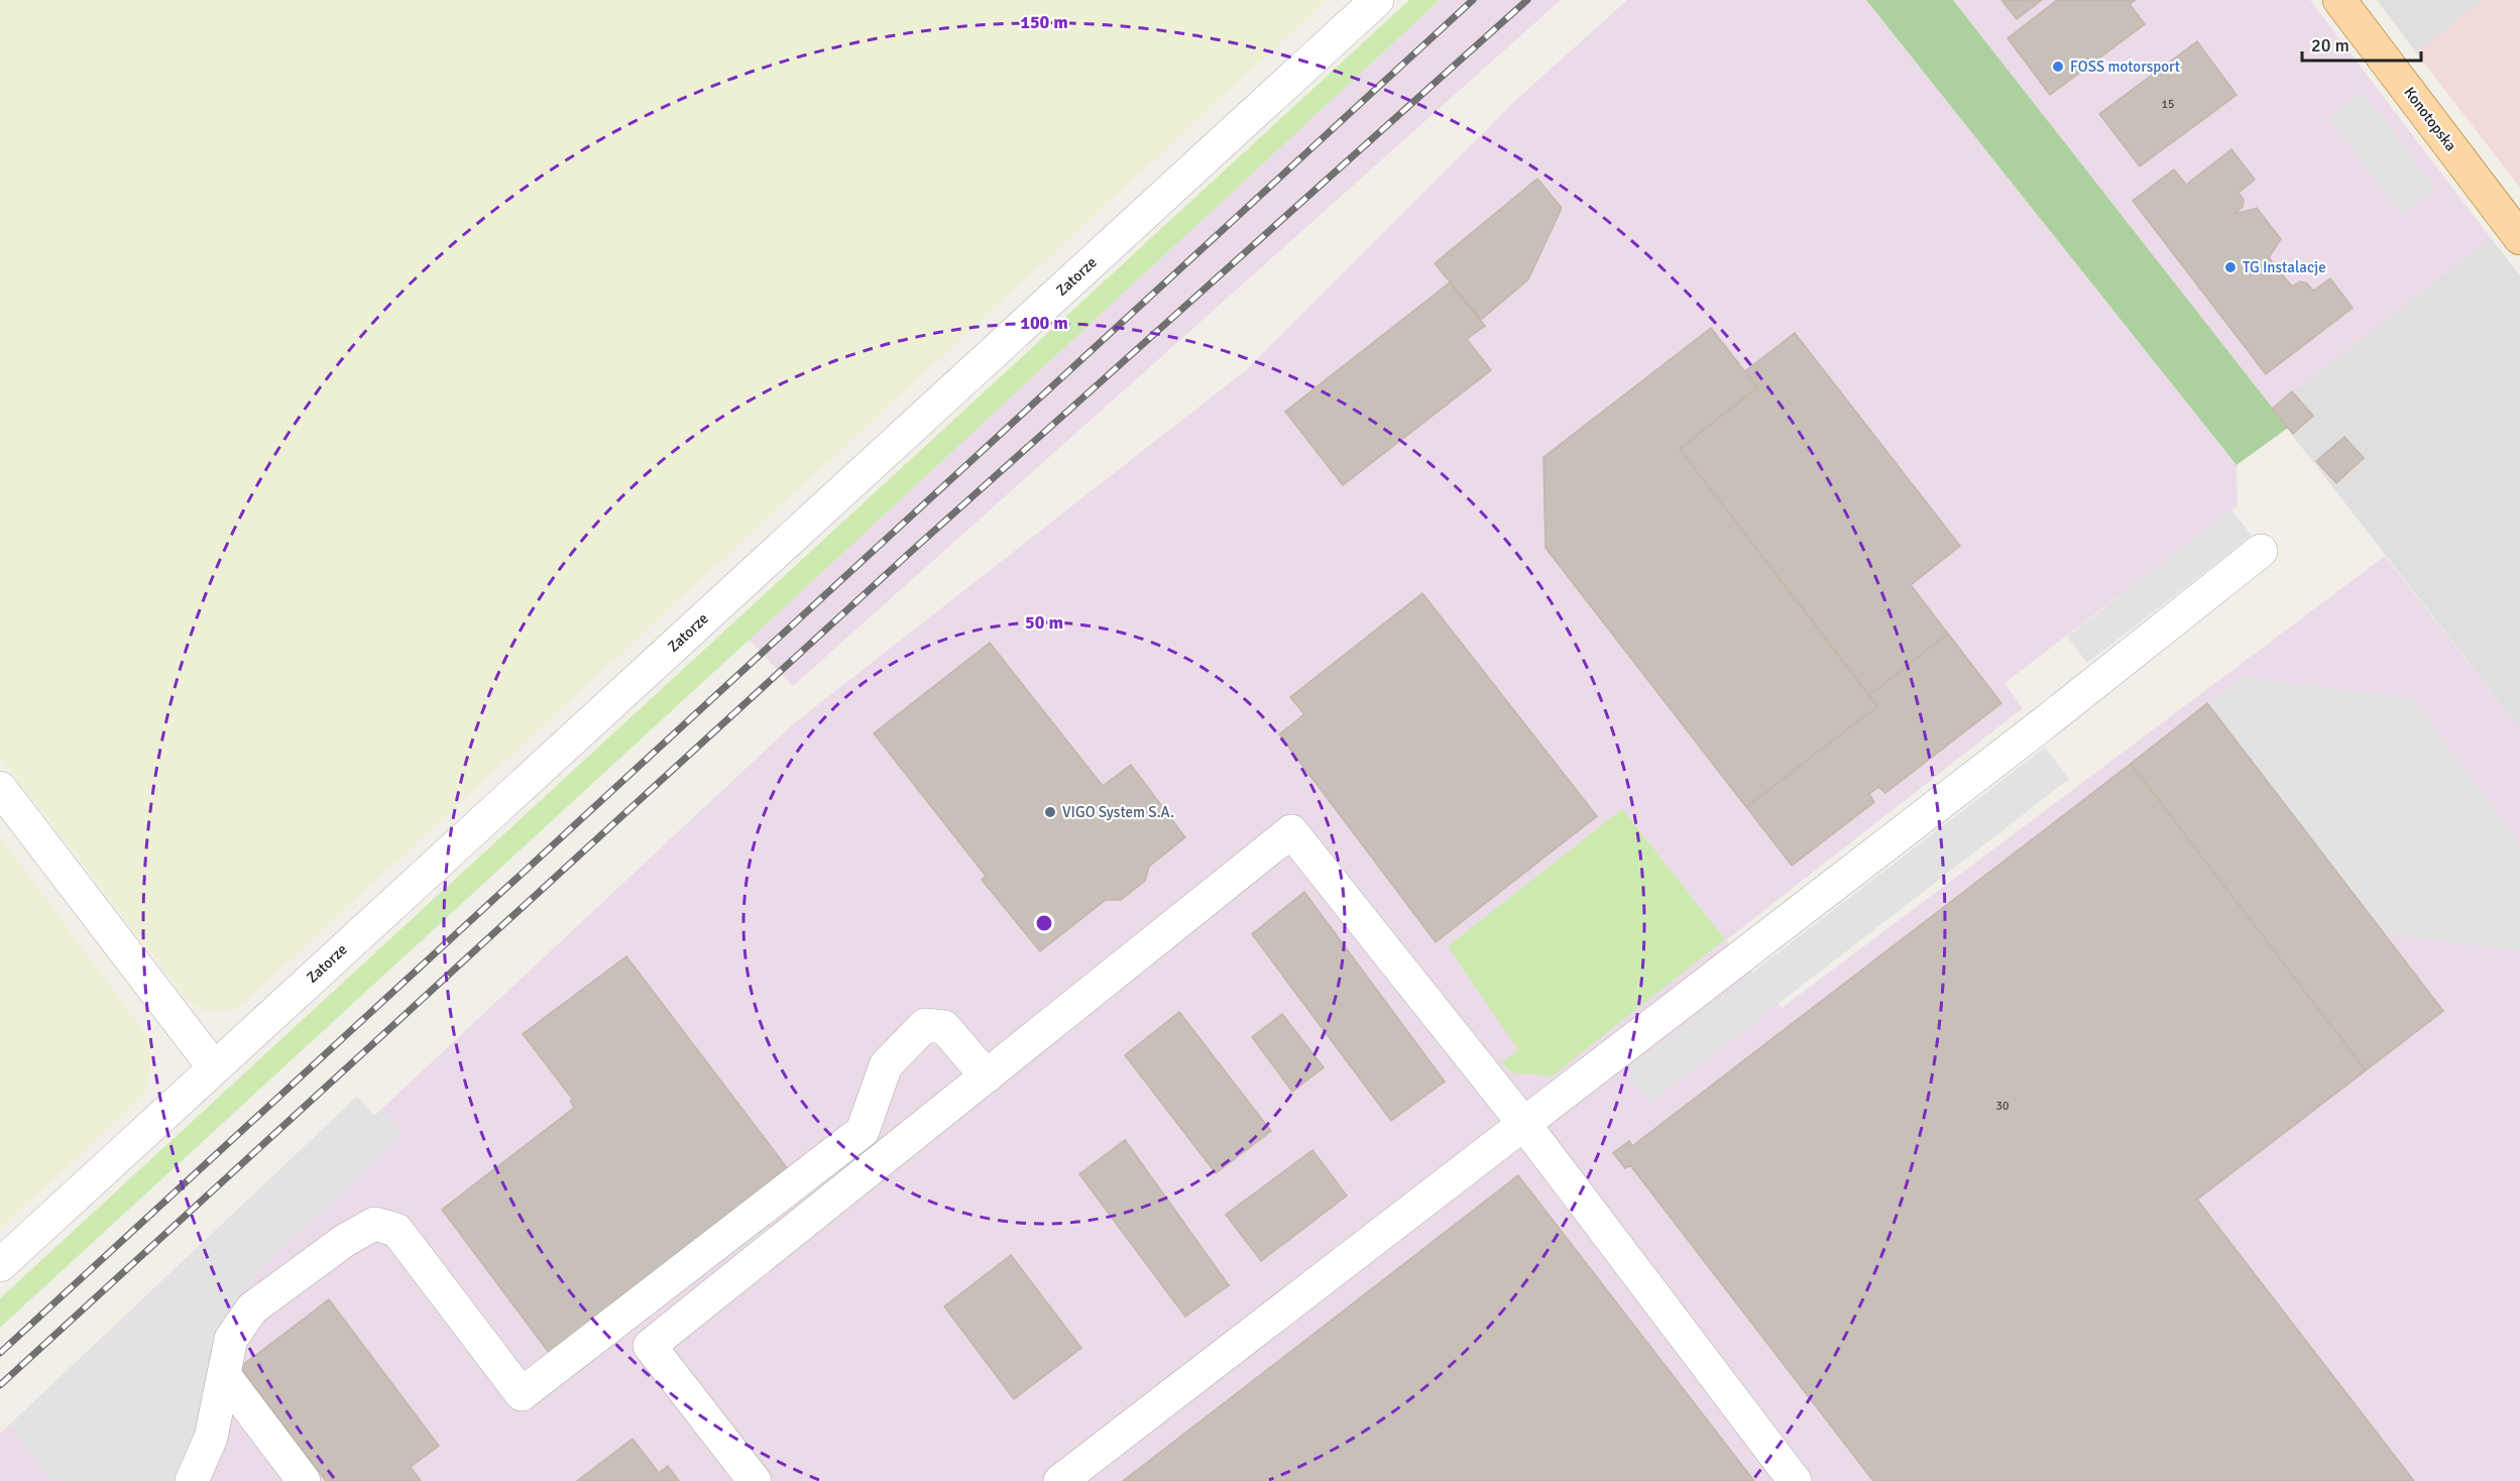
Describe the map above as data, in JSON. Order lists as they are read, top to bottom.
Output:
{
  "streets": {
    "main road": ["Konotopska"],
    "street": ["Zatorze"]
  },
  "places": ["FOSS motorsport", "TG Instalacje", "VIGO System S.A."],
  "house_numbers": ["15", "30"],
  "scale_bar": "20 m",
  "rings": ["150 m", "100 m", "50 m"]
}
